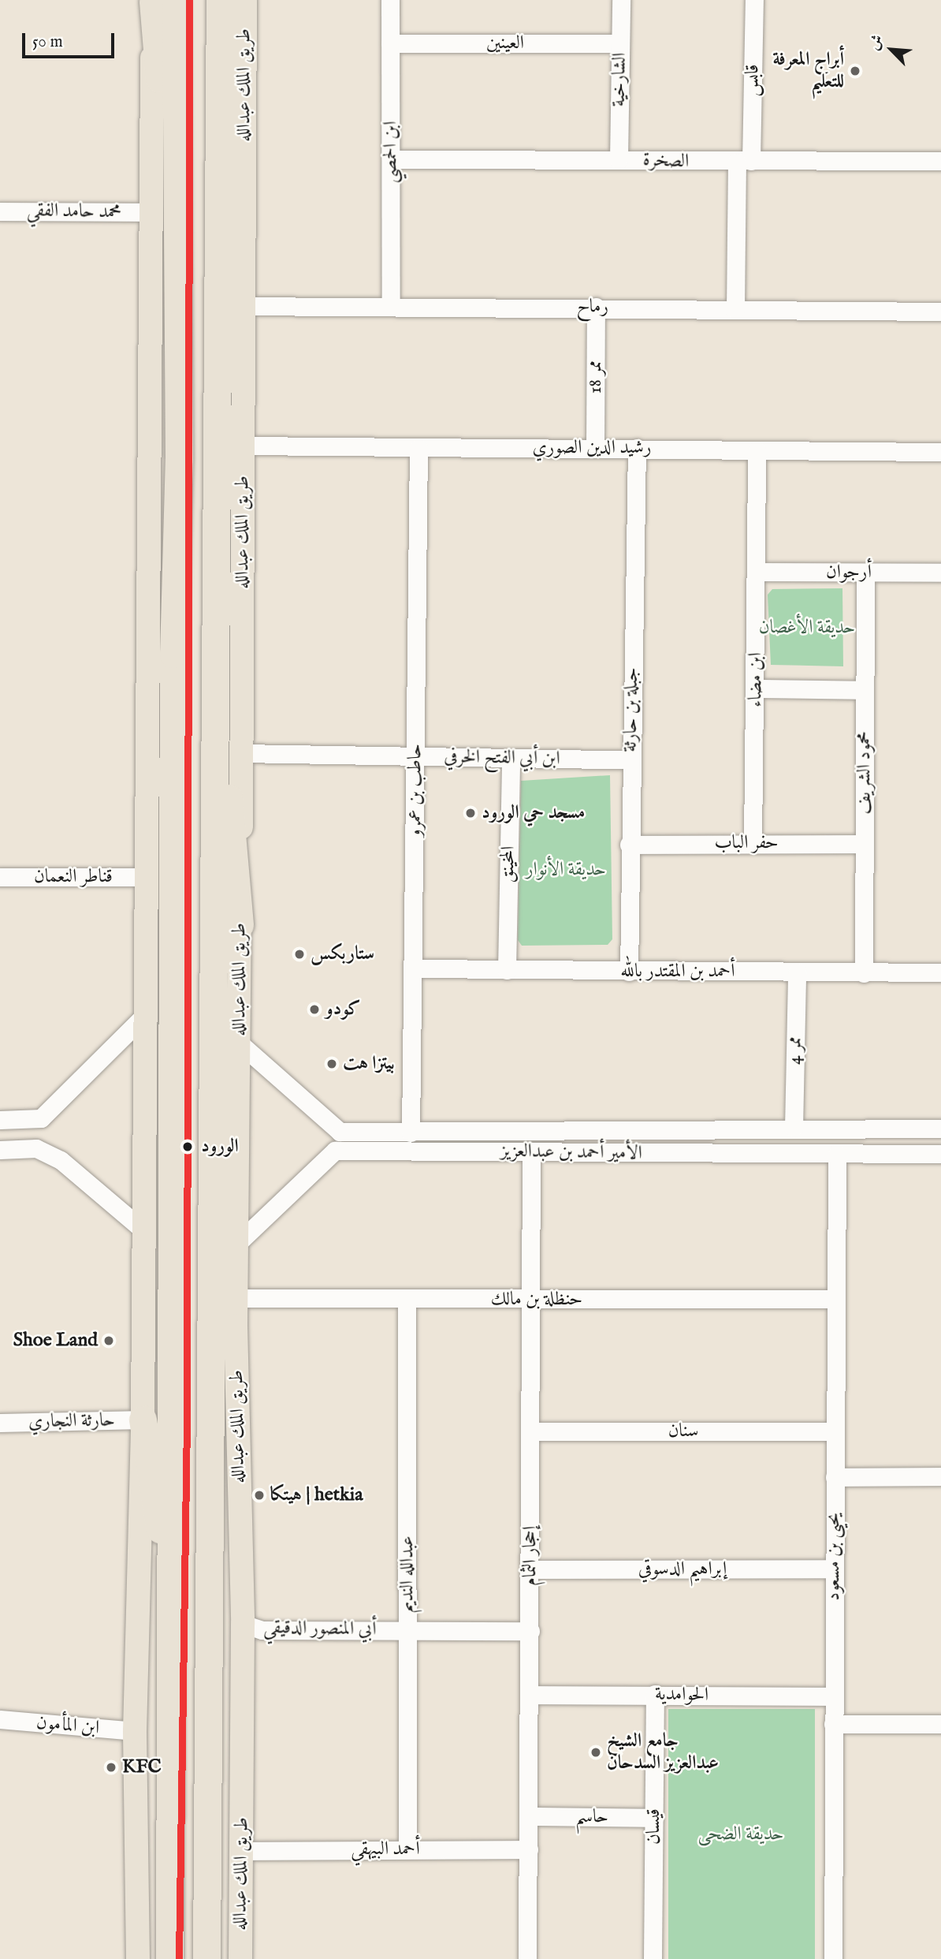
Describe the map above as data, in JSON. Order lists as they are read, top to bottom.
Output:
{
  "streets": {
    "highway": ["طريق الملك عبدالله"],
    "street": [
      "العينين",
      "الشارخية",
      "قابس",
      "ابن الحمصي",
      "الصخرة",
      "محمد حامد الفقي",
      "رماح",
      "ممر 18",
      "رشيد الدين الصوري",
      "أرجوان",
      "ابن مضاء",
      "جبلة بن حارثة",
      "ابن أبي الفتح الخرفي",
      "محمود الشريف",
      "حاطب بن عمرو",
      "حفر الباب",
      "المخينق",
      "قناطر النعمان",
      "أحمد بن المقتدر بالله",
      "ممر 4",
      "الأمير أحمد بن عبدالعزيز",
      "حنظلة بن مالك",
      "حارثة النجاري",
      "سنان",
      "إحجار الثمام",
      "يحيى بن مسعود",
      "إبراهيم الدسوقي",
      "عبدالله النديم",
      "أبي المنصور الدقيقي",
      "الحوامدية",
      "ابن المأمون",
      "حاسم",
      "قيسان",
      "أحمد البيهقي"
    ]
  },
  "crossings": [
    ["العينين", "الشارخية"],
    ["العينين", "ابن الحمصي"],
    ["الشارخية", "الصخرة"],
    ["قابس", "الصخرة"],
    ["قابس", "رماح"],
    ["طريق الملك عبدالله", "رماح"],
    ["طريق الملك عبدالله", "رشيد الدين الصوري"],
    ["طريق الملك عبدالله", "ابن أبي الفتح الخرفي"],
    ["طريق الملك عبدالله", "الأمير أحمد بن عبدالعزيز"],
    ["طريق الملك عبدالله", "حنظلة بن مالك"],
    ["طريق الملك عبدالله", "أبي المنصور الدقيقي"],
    ["طريق الملك عبدالله", "أحمد البيهقي"],
    ["ابن الحمصي", "الصخرة"],
    ["ابن الحمصي", "رماح"],
    ["رماح", "ممر 18"],
    ["ممر 18", "رشيد الدين الصوري"],
    ["رشيد الدين الصوري", "ابن مضاء"],
    ["رشيد الدين الصوري", "جبلة بن حارثة"],
    ["رشيد الدين الصوري", "حاطب بن عمرو"],
    ["أرجوان", "ابن مضاء"],
    ["أرجوان", "محمود الشريف"],
    ["ابن مضاء", "حفر الباب"],
    ["جبلة بن حارثة", "ابن أبي الفتح الخرفي"],
    ["جبلة بن حارثة", "حفر الباب"],
    ["جبلة بن حارثة", "أحمد بن المقتدر بالله"],
    ["ابن أبي الفتح الخرفي", "حاطب بن عمرو"],
    ["ابن أبي الفتح الخرفي", "المخينق"],
    ["محمود الشريف", "حفر الباب"],
    ["محمود الشريف", "أحمد بن المقتدر بالله"],
    ["حاطب بن عمرو", "أحمد بن المقتدر بالله"],
    ["حاطب بن عمرو", "الأمير أحمد بن عبدالعزيز"],
    ["المخينق", "أحمد بن المقتدر بالله"],
    ["أحمد بن المقتدر بالله", "ممر 4"],
    ["ممر 4", "الأمير أحمد بن عبدالعزيز"],
    ["الأمير أحمد بن عبدالعزيز", "إحجار الثمام"],
    ["الأمير أحمد بن عبدالعزيز", "يحيى بن مسعود"],
    ["حنظلة بن مالك", "إحجار الثمام"],
    ["حنظلة بن مالك", "يحيى بن مسعود"],
    ["حنظلة بن مالك", "عبدالله النديم"],
    ["سنان", "إحجار الثمام"],
    ["سنان", "يحيى بن مسعود"],
    ["إحجار الثمام", "إبراهيم الدسوقي"],
    ["إحجار الثمام", "أبي المنصور الدقيقي"],
    ["إحجار الثمام", "الحوامدية"],
    ["إحجار الثمام", "حاسم"],
    ["إحجار الثمام", "أحمد البيهقي"],
    ["يحيى بن مسعود", "إبراهيم الدسوقي"],
    ["يحيى بن مسعود", "الحوامدية"],
    ["عبدالله النديم", "أبي المنصور الدقيقي"],
    ["عبدالله النديم", "أحمد البيهقي"],
    ["الحوامدية", "قيسان"],
    ["حاسم", "قيسان"]
  ],
  "parks": ["حديقة الأغصان", "حديقة الأنوار", "حديقة الضحى"],
  "places": [
    "أبراج المعرفة للتعليم",
    "مسجد حي الورود",
    "ستاربكس",
    "كودو",
    "بيتزا هت",
    "الورود",
    "Shoe Land",
    "هيتكا | hetkia",
    "جامع الشيخ عبدالعزيز السدحان",
    "KFC"
  ],
  "scale_bar": "50 m",
  "north": "top left"
}
